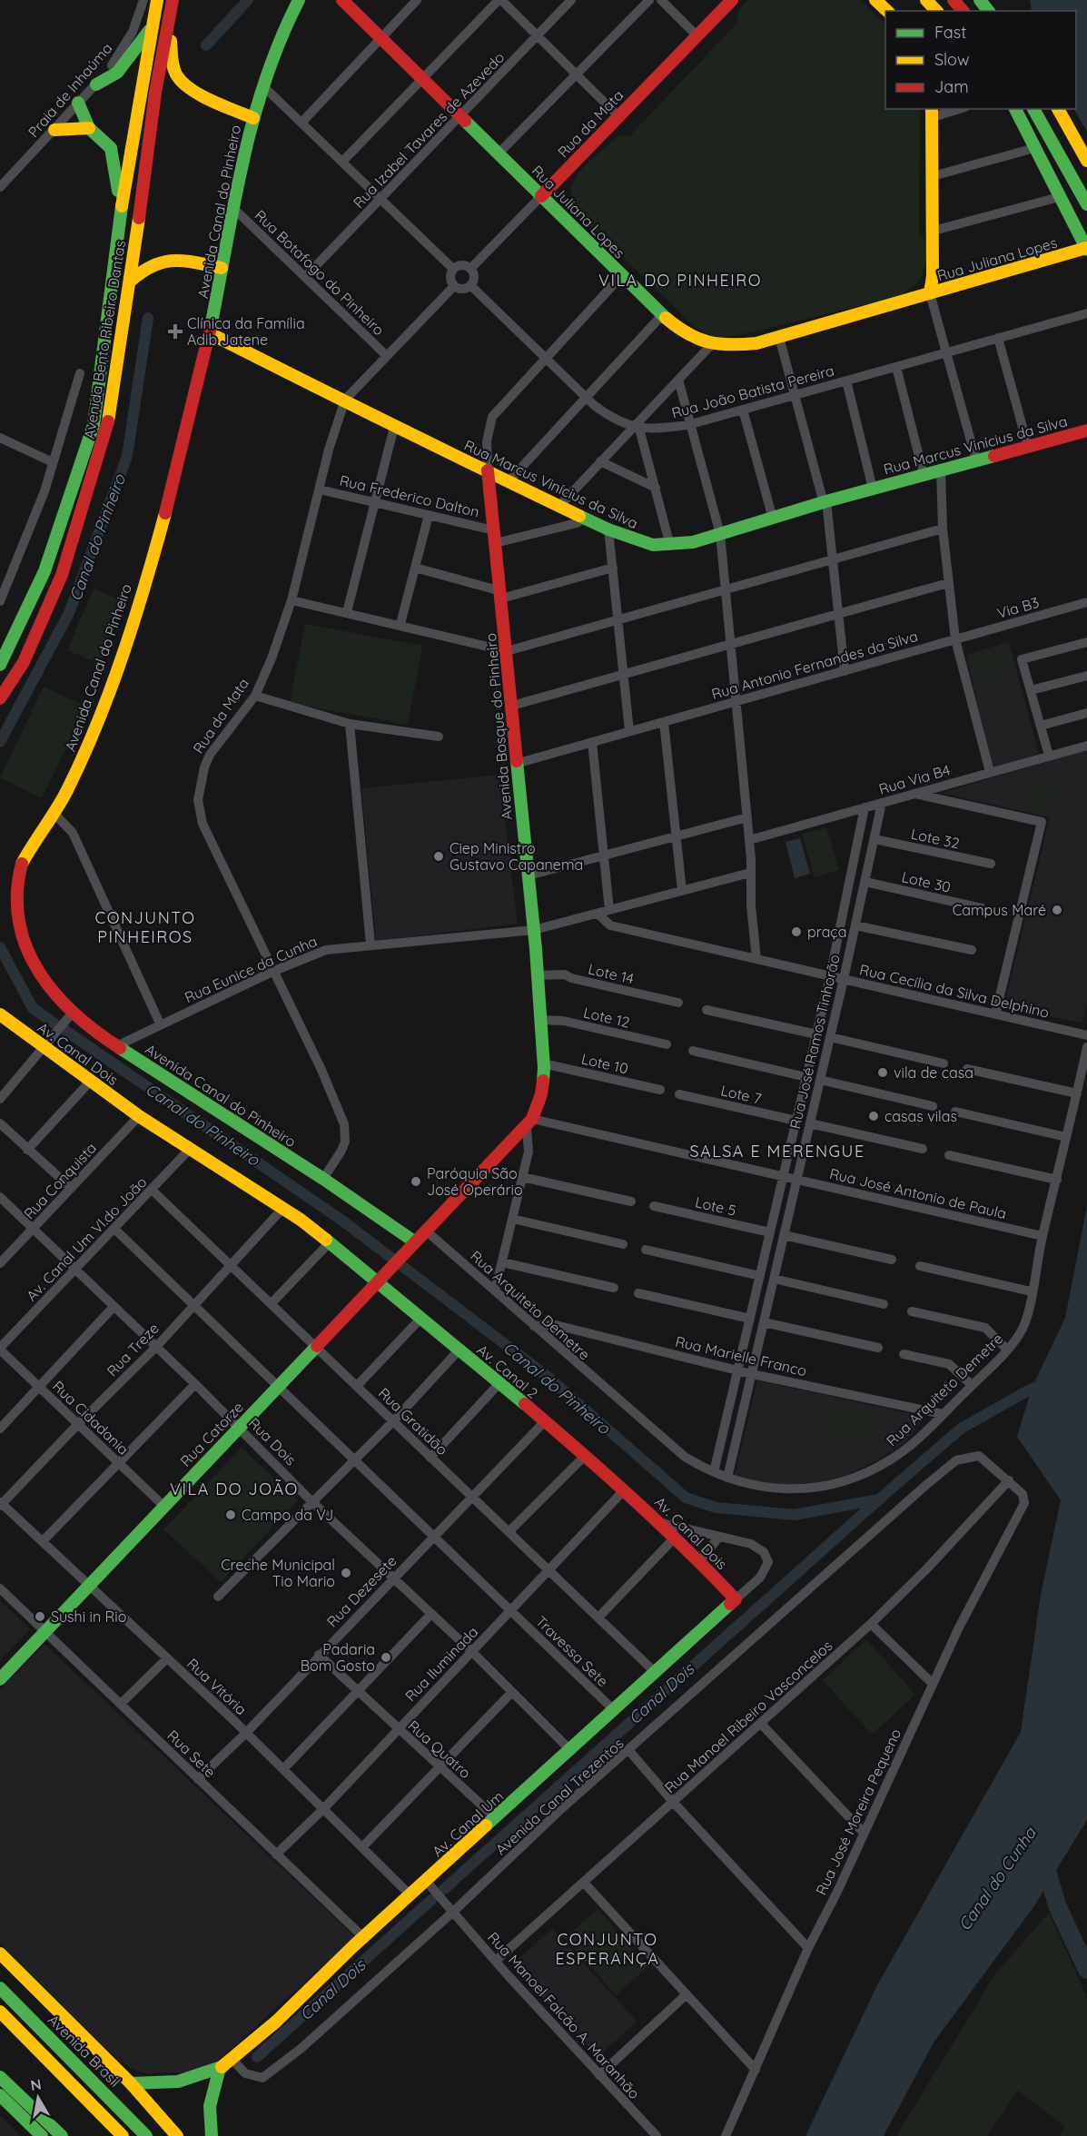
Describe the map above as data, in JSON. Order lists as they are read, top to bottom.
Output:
{
  "streets": {
    "main road": [
      "Rua da Mata",
      "Avenida Canal do Pinheiro",
      "Rua Juliana Lopes",
      "Avenida Bento Ribeiro Dantas",
      "Rua Marcus Vinícius da Silva",
      "Avenida Bosque do Pinheiro",
      "Av. Canal Dois",
      "Av. Canal 2",
      "Rua Catorze",
      "Av. Canal Um",
      "Avenida Brasil"
    ],
    "street": [
      "Praia de Inhaúma",
      "Rua Izabel Tavares de Azevedo",
      "Rua Botafogo do Pinheiro",
      "Rua João Batista Pereira",
      "Rua Frederico Dalton",
      "Via B3",
      "Rua Antonio Fernandes da Silva",
      "Rua Via B4",
      "Lote 32",
      "Lote 30",
      "Rua Eunice da Cunha",
      "Lote 14",
      "Rua Cecília da Silva Delphino",
      "Lote 12",
      "Rua José Ramos Tinhorão",
      "Lote 10",
      "Lote 7",
      "Rua Conquista",
      "Rua José Antonio de Paula",
      "Lote 5",
      "Av. Canal Um Vl.do João",
      "Rua Arquiteto Demetre",
      "Rua Treze",
      "Rua Marielle Franco",
      "Rua Cidadania",
      "Rua Gratidão",
      "Rua Dois",
      "Rua Dezesete",
      "Travessa Sete",
      "Rua Iluminada",
      "Rua Vitória",
      "Rua Manoel Ribeiro Vasconcelos",
      "Rua Quatro",
      "Rua Sete",
      "Avenida Canal Trezentos",
      "Rua José Moreira Pequeno",
      "Rua Manoel Falcão A. Maranhão"
    ]
  },
  "crossings": [
    ["Rua da Mata", "Avenida Canal do Pinheiro"],
    ["Rua da Mata", "Rua Juliana Lopes"],
    ["Rua da Mata", "Rua Botafogo do Pinheiro"],
    ["Rua da Mata", "Rua João Batista Pereira"],
    ["Rua da Mata", "Rua Marcus Vinícius da Silva"],
    ["Rua da Mata", "Rua Frederico Dalton"],
    ["Rua da Mata", "Rua Eunice da Cunha"],
    ["Rua Izabel Tavares de Azevedo", "Rua Juliana Lopes"],
    ["Rua Izabel Tavares de Azevedo", "Rua Botafogo do Pinheiro"],
    ["Avenida Canal do Pinheiro", "Rua Botafogo do Pinheiro"],
    ["Avenida Canal do Pinheiro", "Rua Marcus Vinícius da Silva"],
    ["Avenida Canal do Pinheiro", "Avenida Bosque do Pinheiro"],
    ["Avenida Canal do Pinheiro", "Rua Eunice da Cunha"],
    ["Rua Juliana Lopes", "Avenida Bosque do Pinheiro"],
    ["Rua João Batista Pereira", "Avenida Bosque do Pinheiro"],
    ["Rua Marcus Vinícius da Silva", "Avenida Bosque do Pinheiro"],
    ["Rua Frederico Dalton", "Avenida Bosque do Pinheiro"],
    ["Via B3", "Rua Antonio Fernandes da Silva"],
    ["Rua Antonio Fernandes da Silva", "Avenida Bosque do Pinheiro"],
    ["Avenida Bosque do Pinheiro", "Rua Eunice da Cunha"],
    ["Avenida Bosque do Pinheiro", "Lote 14"],
    ["Avenida Bosque do Pinheiro", "Lote 12"],
    ["Avenida Bosque do Pinheiro", "Lote 10"],
    ["Avenida Bosque do Pinheiro", "Rua José Antonio de Paula"],
    ["Avenida Bosque do Pinheiro", "Rua Arquiteto Demetre"],
    ["Avenida Bosque do Pinheiro", "Rua Catorze"],
    ["Rua Via B4", "Rua José Ramos Tinhorão"],
    ["Lote 32", "Rua José Ramos Tinhorão"],
    ["Lote 30", "Rua José Ramos Tinhorão"],
    ["Rua Eunice da Cunha", "Rua Cecília da Silva Delphino"],
    ["Rua Cecília da Silva Delphino", "Rua José Ramos Tinhorão"],
    ["Rua José Ramos Tinhorão", "Lote 7"],
    ["Rua José Ramos Tinhorão", "Rua José Antonio de Paula"],
    ["Rua José Ramos Tinhorão", "Lote 5"],
    ["Rua José Ramos Tinhorão", "Rua Arquiteto Demetre"],
    ["Rua José Ramos Tinhorão", "Rua Marielle Franco"],
    ["Av. Canal Dois", "Rua Conquista"],
    ["Av. Canal Dois", "Av. Canal Um Vl.do João"],
    ["Av. Canal Dois", "Rua Treze"],
    ["Av. Canal Dois", "Av. Canal 2"],
    ["Av. Canal Dois", "Rua Catorze"],
    ["Av. Canal Dois", "Rua Iluminada"],
    ["Av. Canal Dois", "Av. Canal Um"],
    ["Rua Conquista", "Rua Dois"],
    ["Rua José Antonio de Paula", "Rua Arquiteto Demetre"],
    ["Av. Canal Um Vl.do João", "Rua Cidadania"],
    ["Av. Canal Um Vl.do João", "Rua Gratidão"],
    ["Av. Canal Um Vl.do João", "Rua Dois"],
    ["Av. Canal Um Vl.do João", "Travessa Sete"],
    ["Rua Arquiteto Demetre", "Rua Marielle Franco"],
    ["Rua Treze", "Rua Cidadania"],
    ["Rua Treze", "Rua Gratidão"],
    ["Rua Treze", "Rua Dois"],
    ["Rua Treze", "Travessa Sete"],
    ["Rua Treze", "Rua Vitória"],
    ["Av. Canal 2", "Rua Dezesete"],
    ["Av. Canal 2", "Rua Iluminada"],
    ["Rua Cidadania", "Rua Catorze"],
    ["Rua Gratidão", "Rua Catorze"],
    ["Rua Gratidão", "Rua Dezesete"],
    ["Rua Gratidão", "Rua Iluminada"],
    ["Rua Gratidão", "Av. Canal Um"],
    ["Rua Catorze", "Rua Dois"],
    ["Rua Catorze", "Travessa Sete"],
    ["Rua Catorze", "Rua Vitória"],
    ["Rua Catorze", "Rua Sete"],
    ["Rua Dois", "Rua Dezesete"],
    ["Rua Dois", "Rua Iluminada"],
    ["Rua Dois", "Av. Canal Um"],
    ["Rua Dezesete", "Travessa Sete"],
    ["Rua Dezesete", "Rua Vitória"],
    ["Rua Dezesete", "Rua Quatro"],
    ["Rua Dezesete", "Rua Sete"],
    ["Travessa Sete", "Rua Iluminada"],
    ["Travessa Sete", "Av. Canal Um"],
    ["Rua Iluminada", "Rua Vitória"],
    ["Rua Iluminada", "Rua Quatro"],
    ["Rua Iluminada", "Rua Sete"],
    ["Rua Vitória", "Av. Canal Um"],
    ["Rua Manoel Ribeiro Vasconcelos", "Avenida Canal Trezentos"],
    ["Rua Manoel Ribeiro Vasconcelos", "Rua Manoel Falcão A. Maranhão"],
    ["Rua Quatro", "Av. Canal Um"],
    ["Rua Sete", "Av. Canal Um"],
    ["Avenida Canal Trezentos", "Rua José Moreira Pequeno"],
    ["Avenida Canal Trezentos", "Av. Canal Um"],
    ["Avenida Canal Trezentos", "Rua Manoel Falcão A. Maranhão"],
    ["Av. Canal Um", "Rua Manoel Falcão A. Maranhão"]
  ],
  "districts": [
    "VILA DO PINHEIRO",
    "CONJUNTO PINHEIROS",
    "SALSA E MERENGUE",
    "VILA DO JOÃO",
    "CONJUNTO ESPERANÇA"
  ],
  "water": ["Canal do Pinheiro", "Canal Dois", "Canal do Cunha"],
  "places": {
    "health": ["Clínica da Família Adib Jatene"],
    "other": [
      "Ciep Ministro Gustavo Capanema",
      "Campus Maré",
      "praça",
      "vila de casa",
      "casas vilas",
      "Paróquia São José Operário",
      "Campo da VJ",
      "Creche Municipal Tio Mario",
      "Sushi in Rio",
      "Padaria Bom Gosto"
    ]
  },
  "legend": ["Fast", "Slow", "Jam"],
  "north": "top"
}
